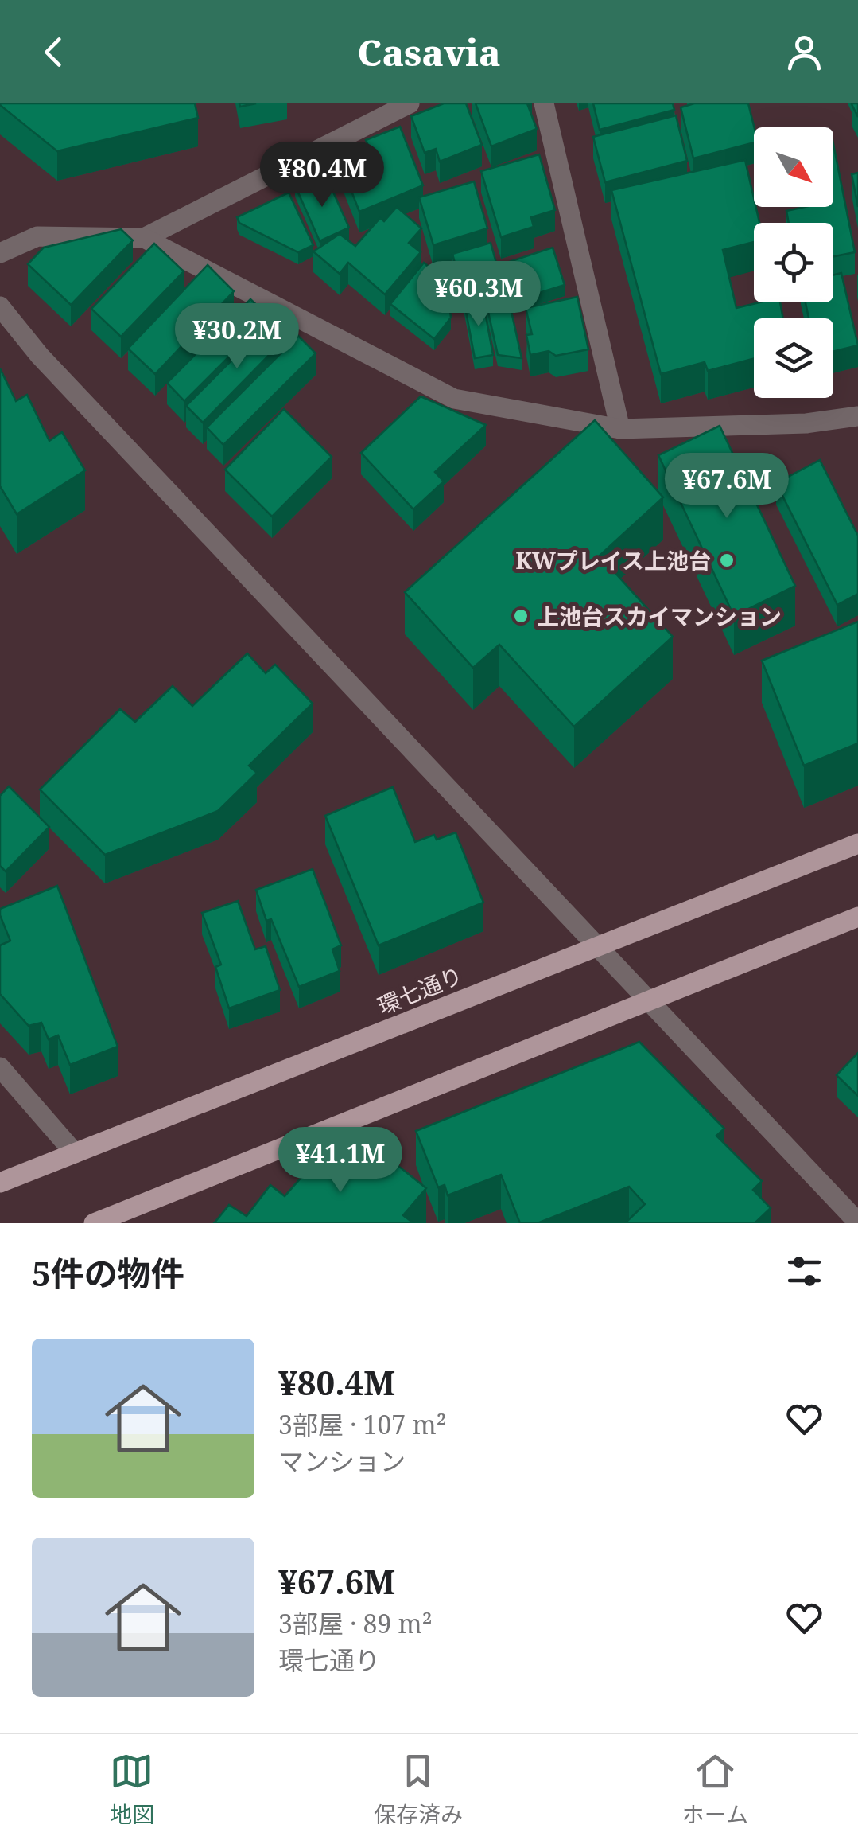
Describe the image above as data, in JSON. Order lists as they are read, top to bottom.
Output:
{
  "streets": {
    "main road": ["環七通り"]
  },
  "places": ["KWプレイス上池台", "上池台スカイマンション"],
  "north": "bottom right",
  "page": {
    "header": "Casavia",
    "price": [
      "¥80.4M",
      "¥60.3M",
      "¥30.2M",
      "¥67.6M",
      "¥41.1M"
    ],
    "heading": "5件の物件",
    "list": [
      {
        "name": "¥80.4M",
        "note": "3部屋 · 107 m² · マンション"
      },
      {
        "name": "¥67.6M",
        "note": "3部屋 · 89 m² · 環七通り"
      }
    ],
    "tabs": ["地図", "保存済み", "ホーム"]
  }
}
